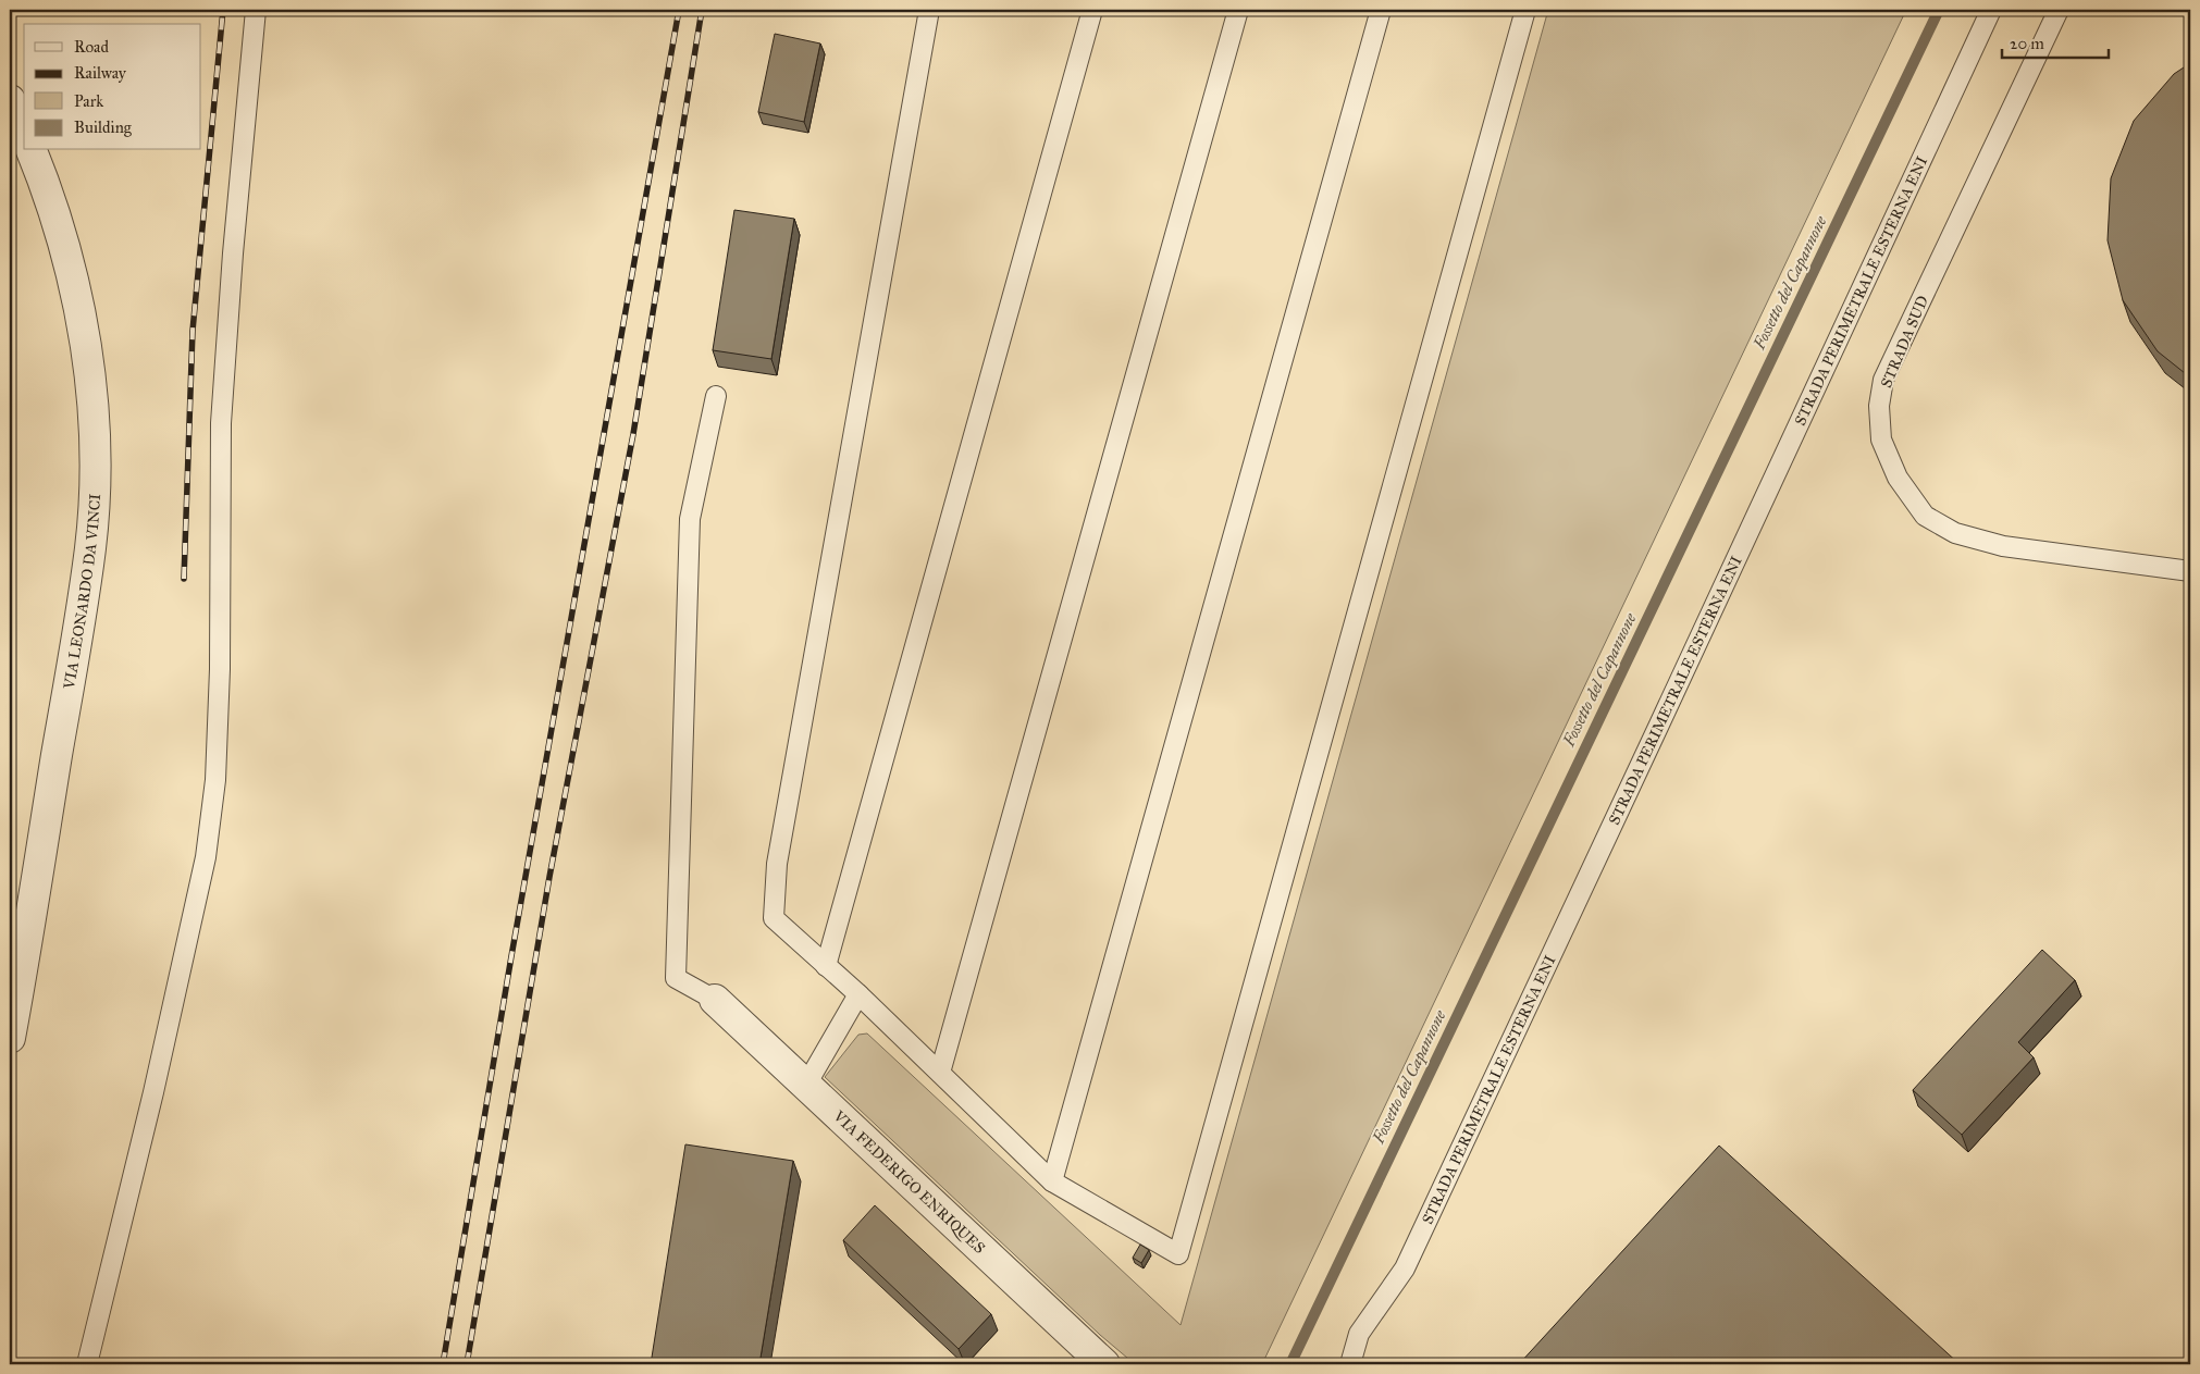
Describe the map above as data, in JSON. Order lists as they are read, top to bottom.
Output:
{
  "streets": {
    "street": ["VIA LEONARDO DA VINCI", "VIA FEDERIGO ENRIQUES"],
    "lane": ["STRADA PERIMETRALE ESTERNA ENI", "STRADA SUD"]
  },
  "water": ["Fossetto del Capannone"],
  "legend": [
    "Road",
    "Railway",
    "Park",
    "Building"
  ],
  "scale_bar": "20 m"
}
